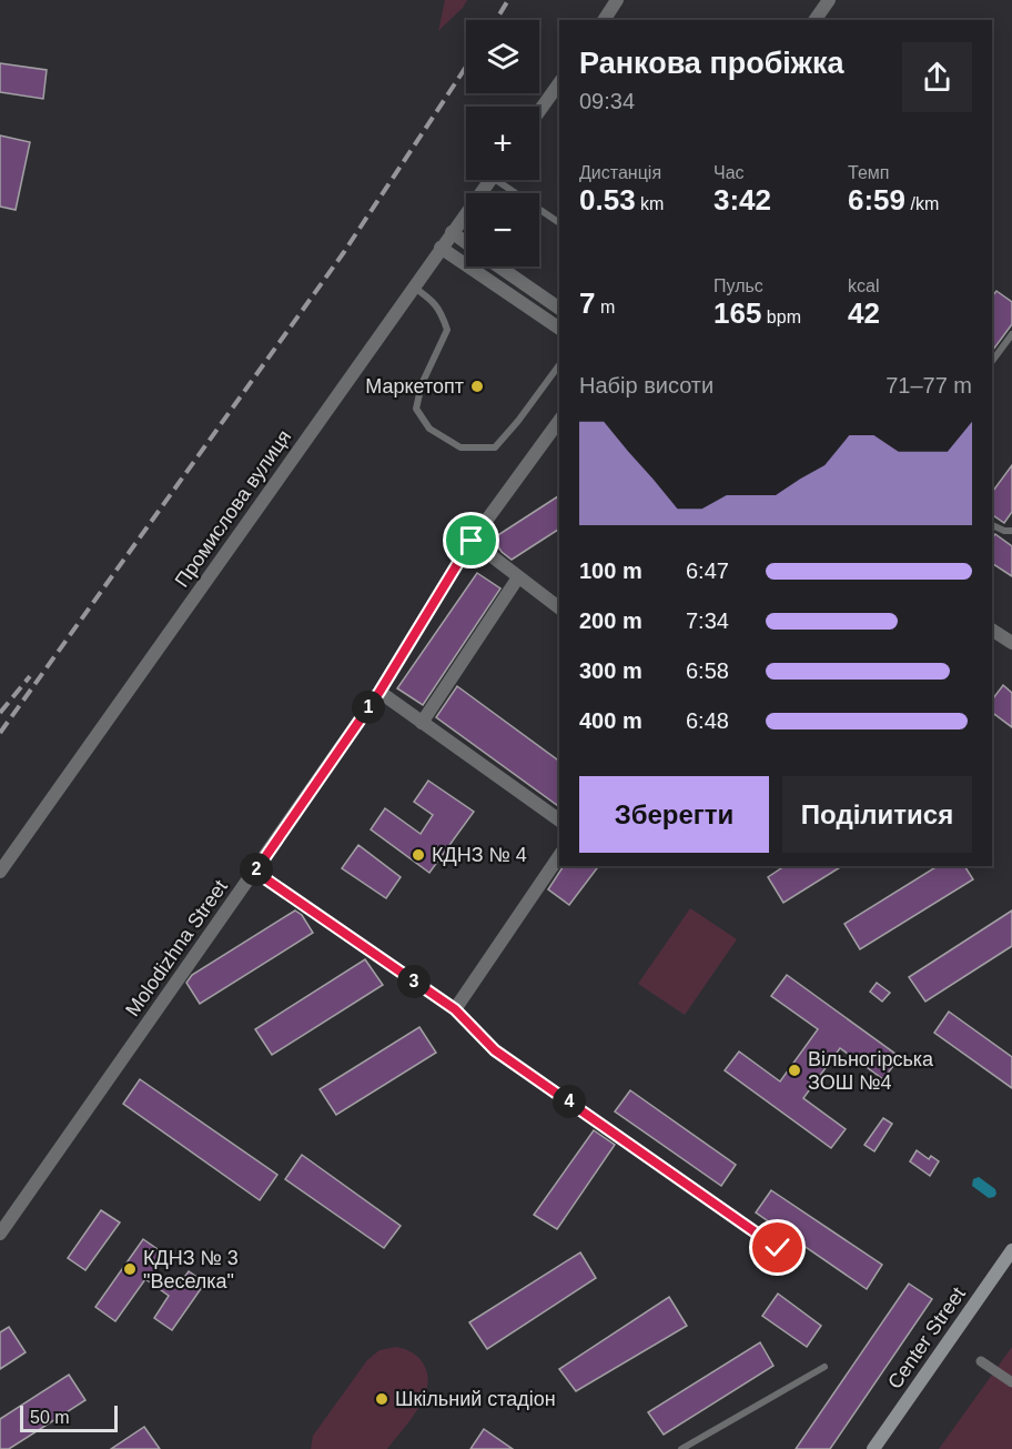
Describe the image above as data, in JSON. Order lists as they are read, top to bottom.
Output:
{
  "streets": {
    "main road": ["Center Street"],
    "street": ["Промислова вулиця", "Molodizhna Street"]
  },
  "places": [
    "Маркетопт",
    "КДНЗ № 4",
    "Вільногірська ЗОШ №4",
    "КДНЗ № 3 \"Веселка\"",
    "Шкільний стадіон"
  ],
  "scale_bar": "50 m",
  "page": {
    "map_buttons": ["+", "−"],
    "heading": ["Ранкова пробіжка", "09:34"],
    "stats": [
      ["Дистанція", "0.53 km"],
      ["Час", "3:42"],
      ["Темп", "6:59 /km"],
      ["7 m"],
      ["Пульс", "165 bpm"],
      ["kcal", "42"]
    ],
    "chart": ["Набір висоти", "71–77 m"],
    "list": [
      {
        "name": "100 m",
        "note": "6:47"
      },
      {
        "name": "200 m",
        "note": "7:34"
      },
      {
        "name": "300 m",
        "note": "6:58"
      },
      {
        "name": "400 m",
        "note": "6:48"
      }
    ],
    "pins": [
      "1",
      "2",
      "3",
      "4"
    ],
    "buttons": ["Зберегти", "Поділитися"],
    "scale": "50 m"
  }
}
